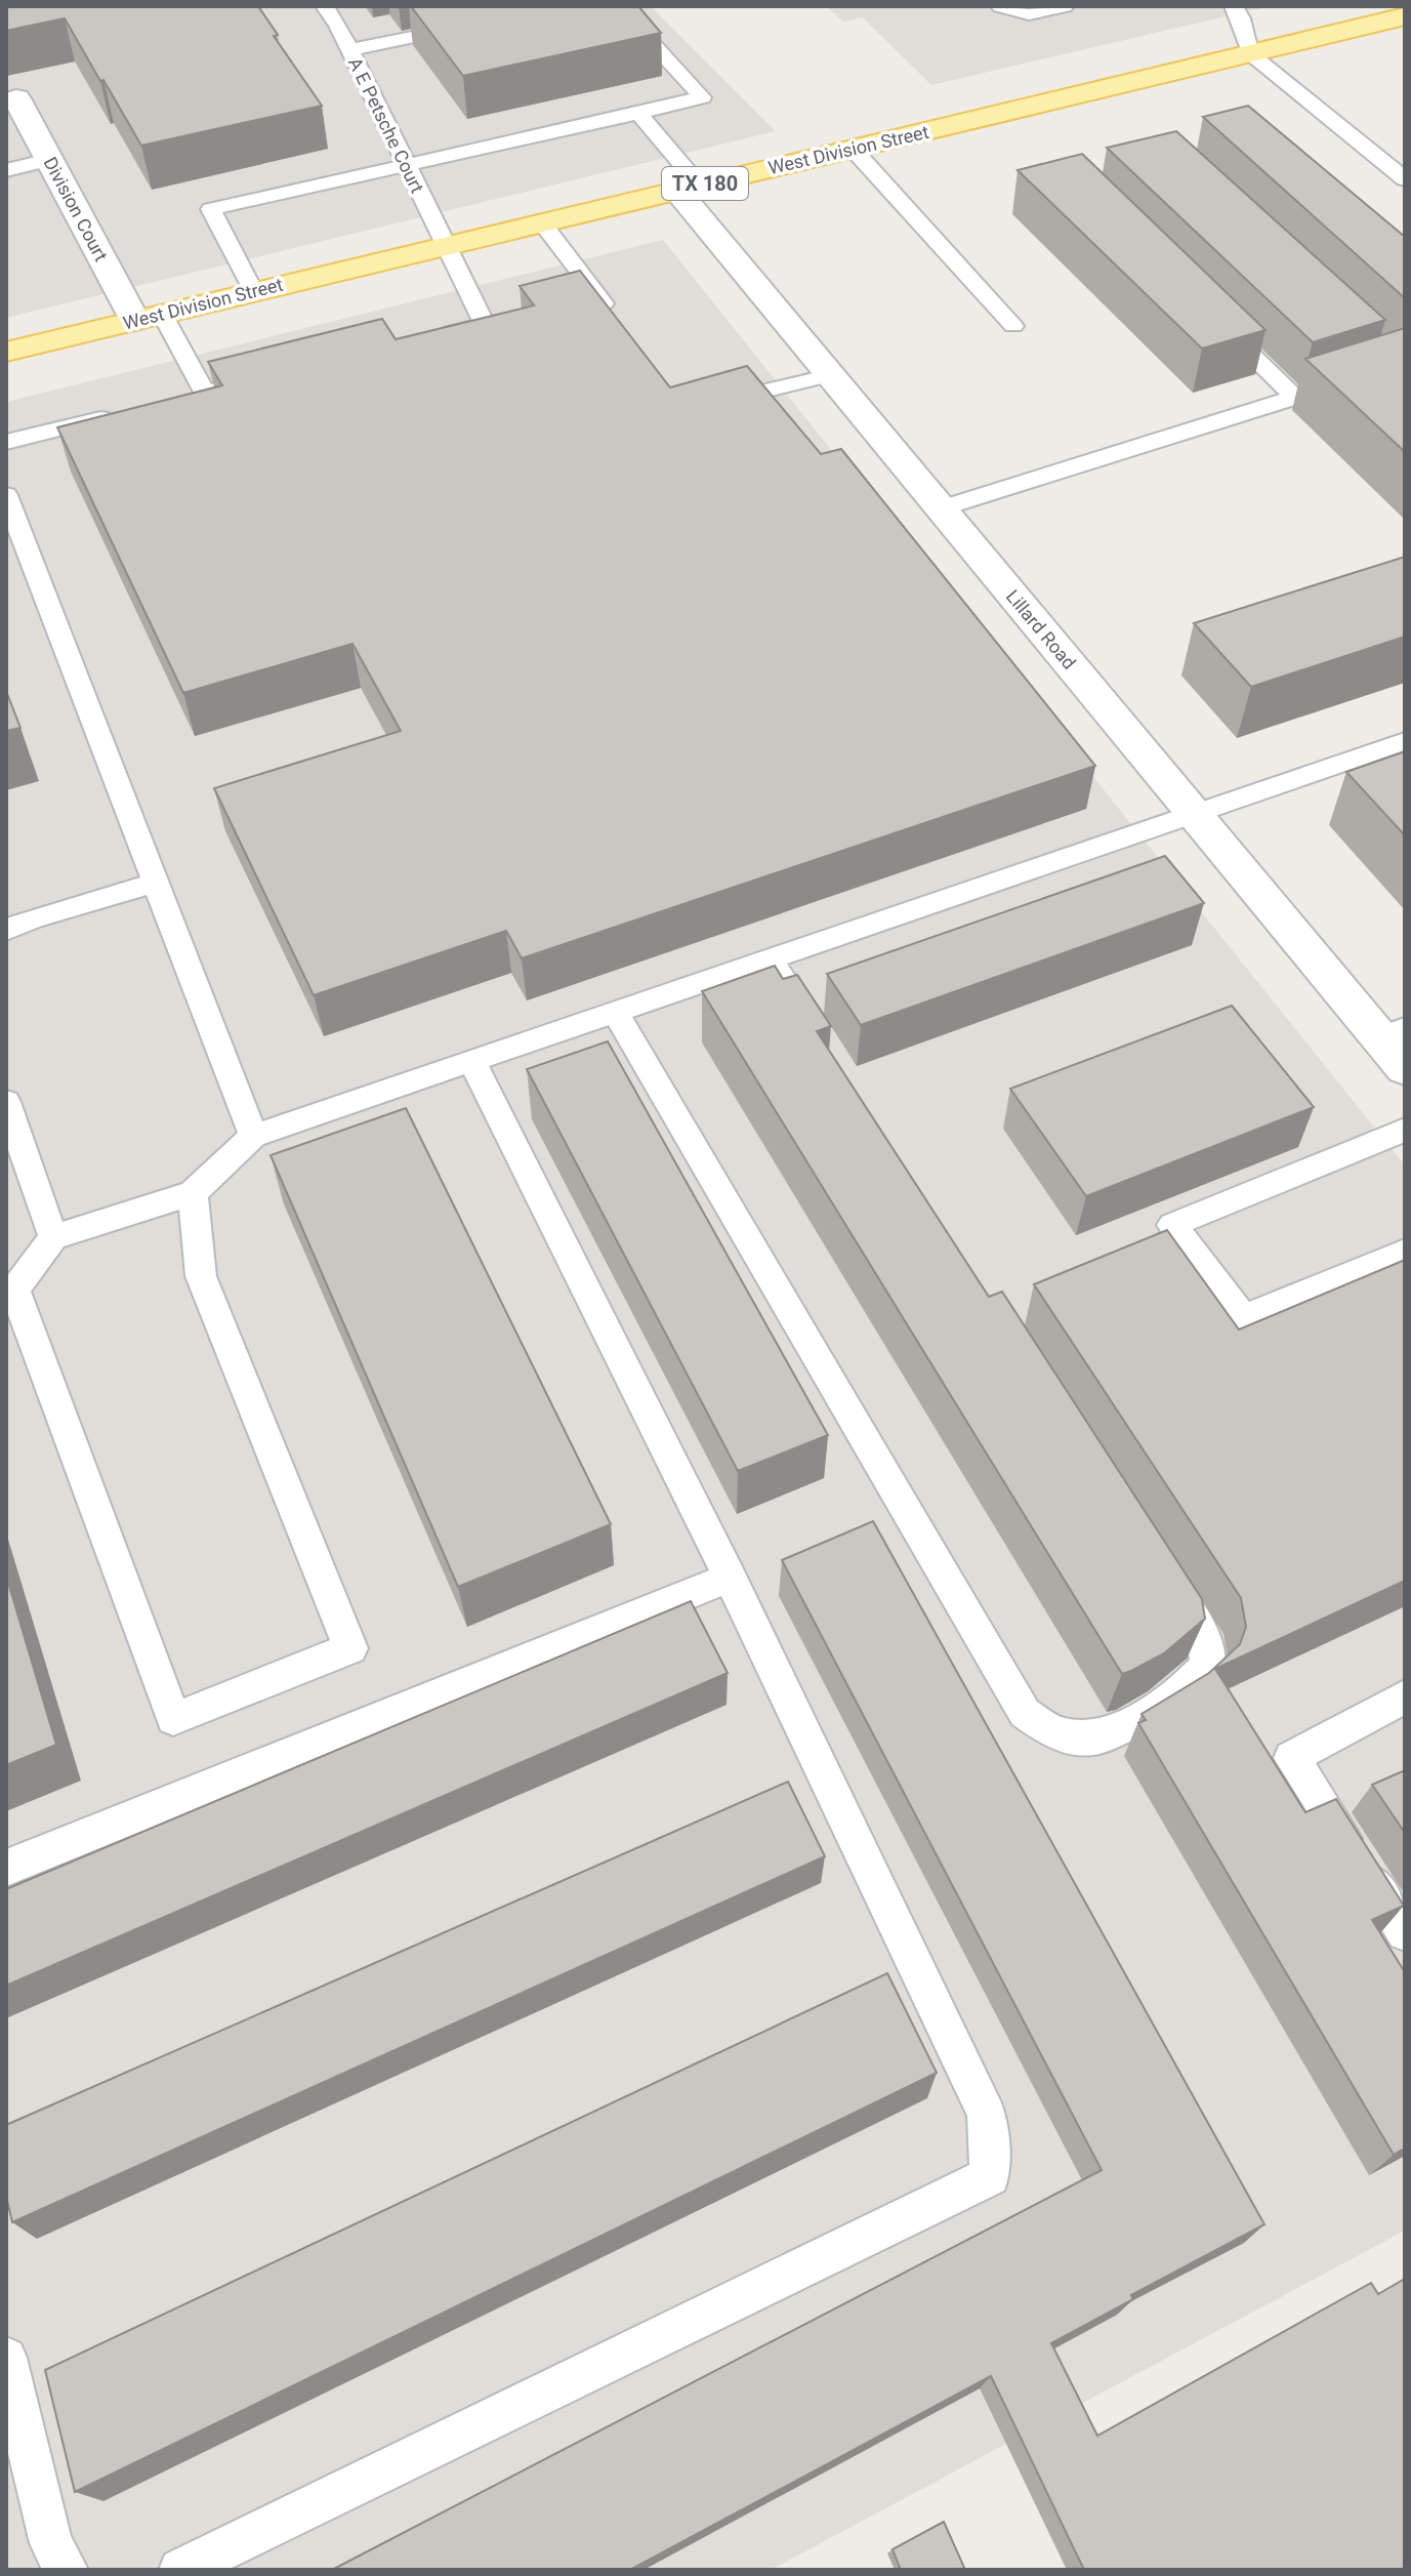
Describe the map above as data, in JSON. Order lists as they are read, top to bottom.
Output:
{
  "streets": {
    "main road": ["West Division Street", "TX 180"],
    "street": ["Division Court", "Lillard Road"],
    "lane": ["A E Petsche Court"]
  },
  "crossings": [
    ["A E Petsche Court", "West Division Street"],
    ["West Division Street", "Division Court"],
    ["West Division Street", "Lillard Road"]
  ]
}
